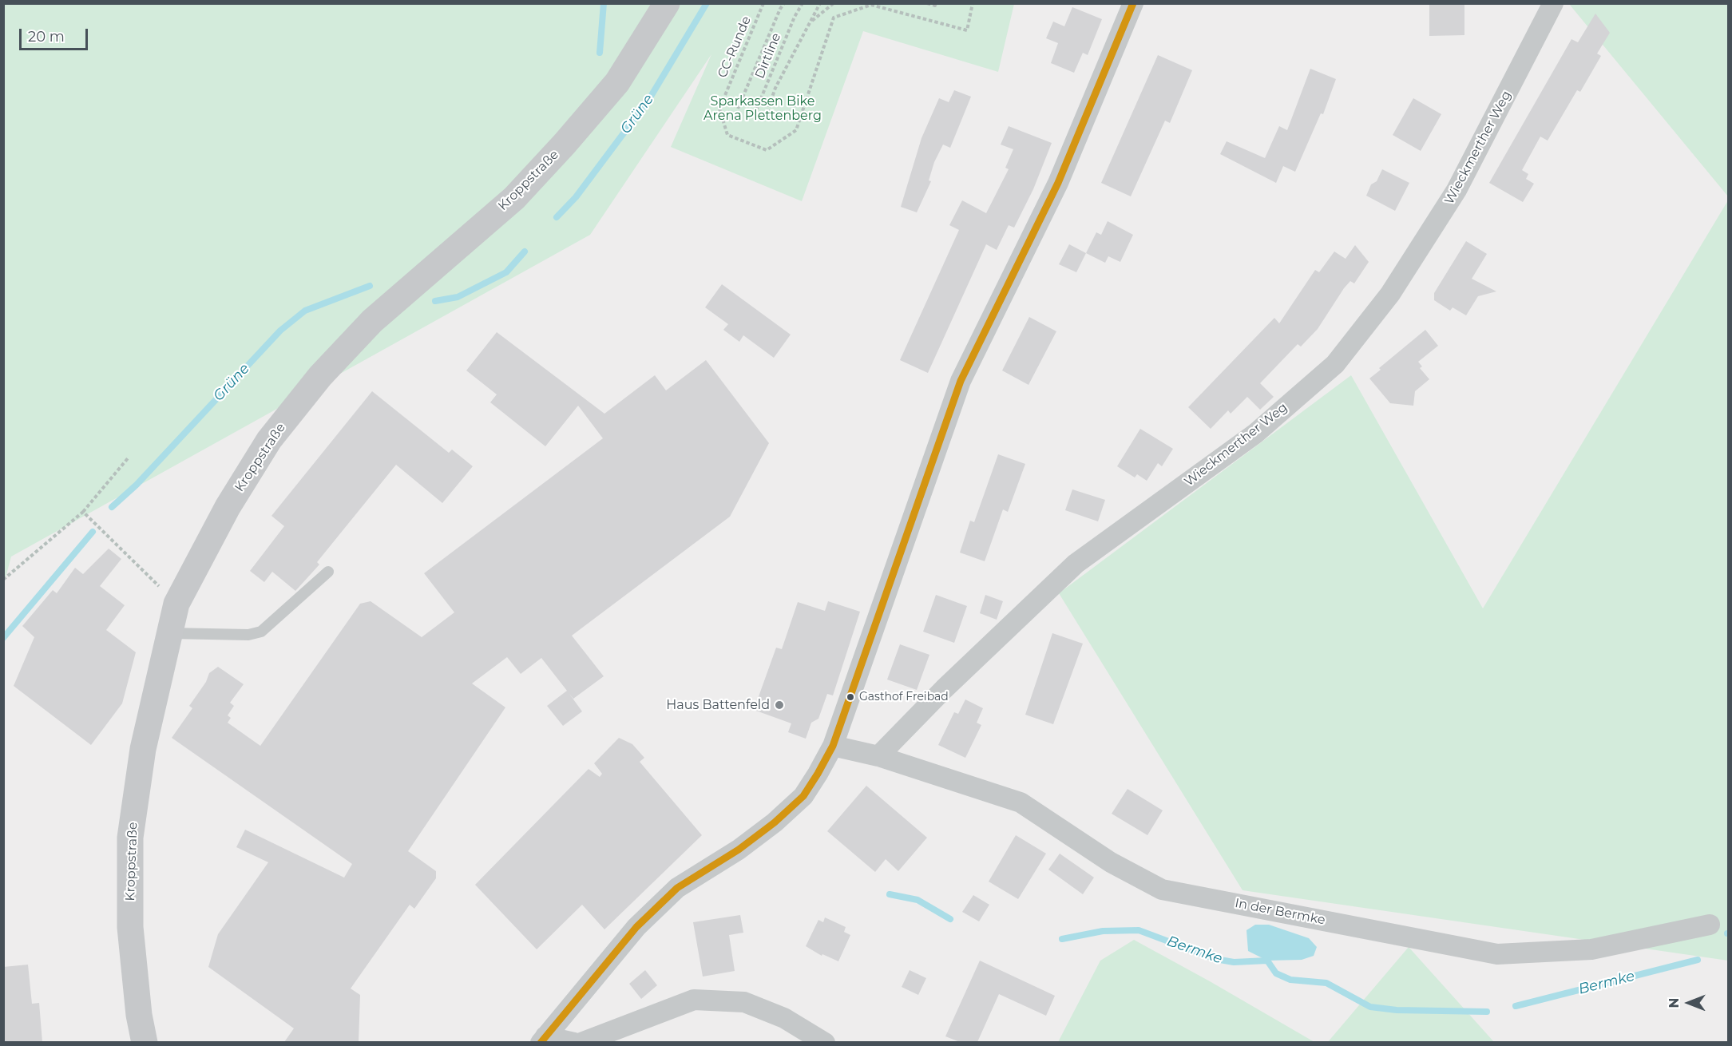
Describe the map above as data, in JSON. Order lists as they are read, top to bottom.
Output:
{
  "streets": {
    "street": ["Wieckmerther Weg", "Kroppstraße", "In der Bermke"],
    "path": ["CC-Runde", "Dirtline"]
  },
  "crossings": [
    ["Wieckmerther Weg", "In der Bermke"]
  ],
  "water": ["Grüne", "Bermke"],
  "parks": ["Sparkassen Bike Arena Plettenberg"],
  "places": ["Gasthof Freibad", "Haus Battenfeld"],
  "scale_bar": "20 m",
  "north": "left"
}
